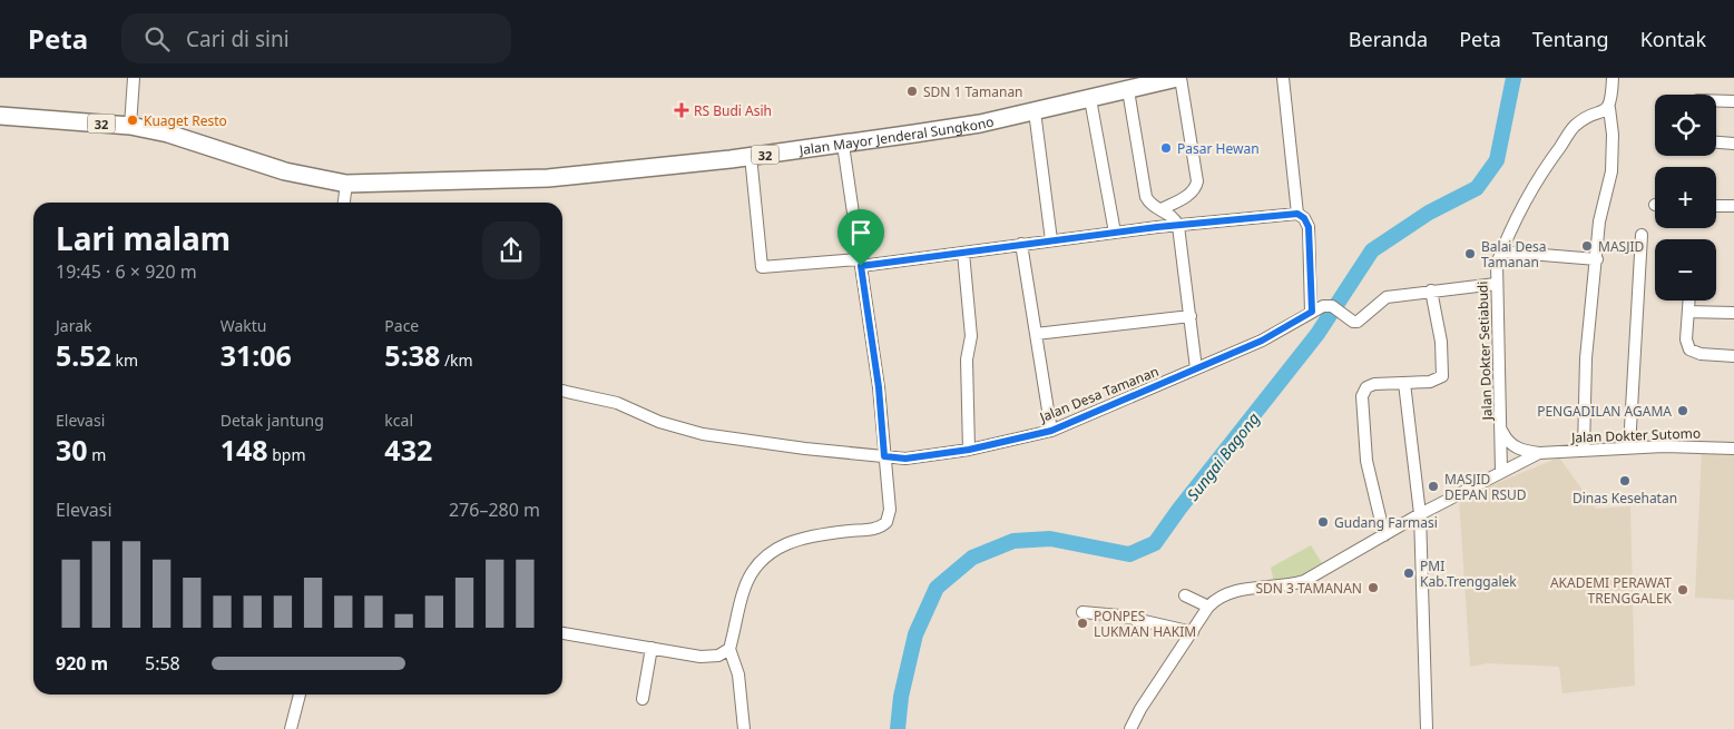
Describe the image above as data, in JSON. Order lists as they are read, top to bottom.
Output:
{
  "streets": {
    "highway": ["32", "Jalan Mayor Jenderal Sungkono"],
    "street": ["Jalan Dokter Setiabudi", "Jalan Desa Tamanan", "Jalan Dokter Sutomo"]
  },
  "crossings": [
    ["32", "Jalan Mayor Jenderal Sungkono"],
    ["Jalan Dokter Setiabudi", "Jalan Desa Tamanan"]
  ],
  "water": ["Sungai Bagong"],
  "places": {
    "other": [
      "SDN 1 Tamanan",
      "Kuaget Resto",
      "Pasar Hewan",
      "MASJID",
      "Balai Desa Tamanan",
      "PENGADILAN AGAMA",
      "Dinas Kesehatan",
      "MASJID DEPAN RSUD",
      "Gudang Farmasi",
      "PMI Kab.Trenggalek",
      "SDN 3 TAMANAN",
      "AKADEMI PERAWAT TRENGGALEK",
      "PONPES LUKMAN HAKIM"
    ],
    "health": ["RS Budi Asih"]
  },
  "page": {
    "header": "Peta",
    "search": "Cari di sini",
    "nav": [
      "Beranda",
      "Peta",
      "Tentang",
      "Kontak"
    ],
    "map_buttons": ["+", "−"],
    "heading": ["Lari malam", "19:45 · 6 × 920 m"],
    "stats": [
      ["Jarak", "5.52 km"],
      ["Waktu", "31:06"],
      ["Pace", "5:38 /km"],
      ["Elevasi", "30 m"],
      ["Detak jantung", "148 bpm"],
      ["kcal", "432"]
    ],
    "chart": ["Elevasi", "276–280 m"],
    "list": [
      {
        "name": "920 m",
        "note": "5:58"
      }
    ]
  }
}
